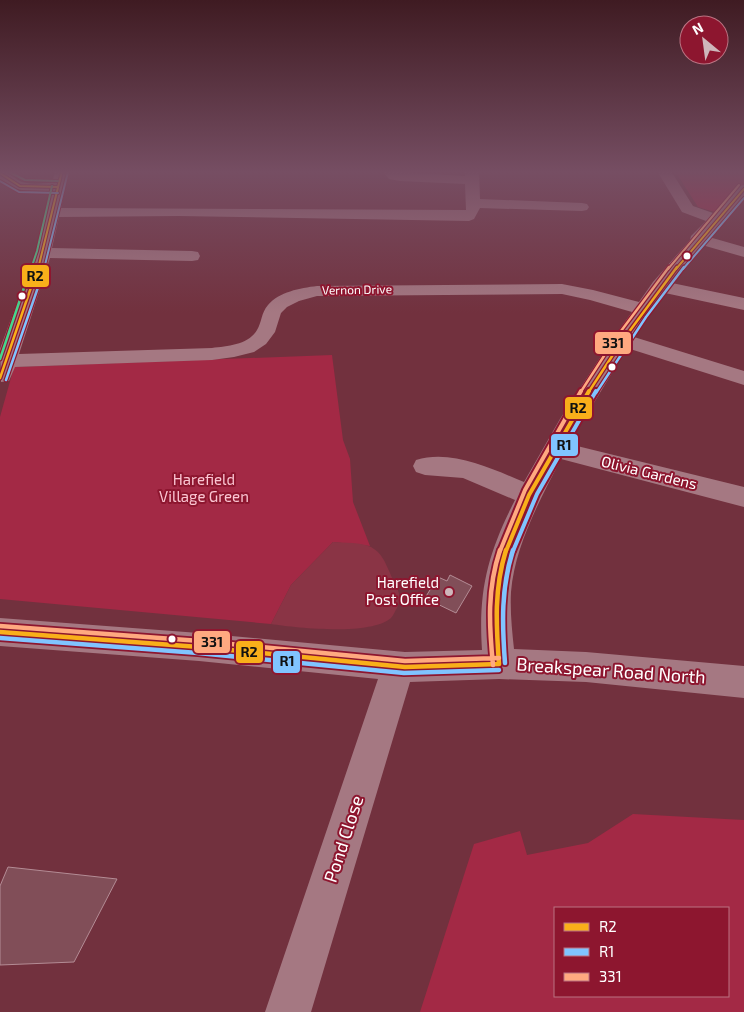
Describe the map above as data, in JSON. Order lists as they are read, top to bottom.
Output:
{
  "streets": {
    "street": [
      "Vernon Drive",
      "Olivia Gardens",
      "Breakspear Road North",
      "Pond Close"
    ]
  },
  "crossings": [
    ["Breakspear Road North", "Pond Close"]
  ],
  "parks": ["Harefield Village Green"],
  "places": ["Harefield Post Office"],
  "lines": ["transit line R2", "transit line R1", "transit line 331"],
  "legend": ["R2", "R1", "331"],
  "north": "top left"
}
